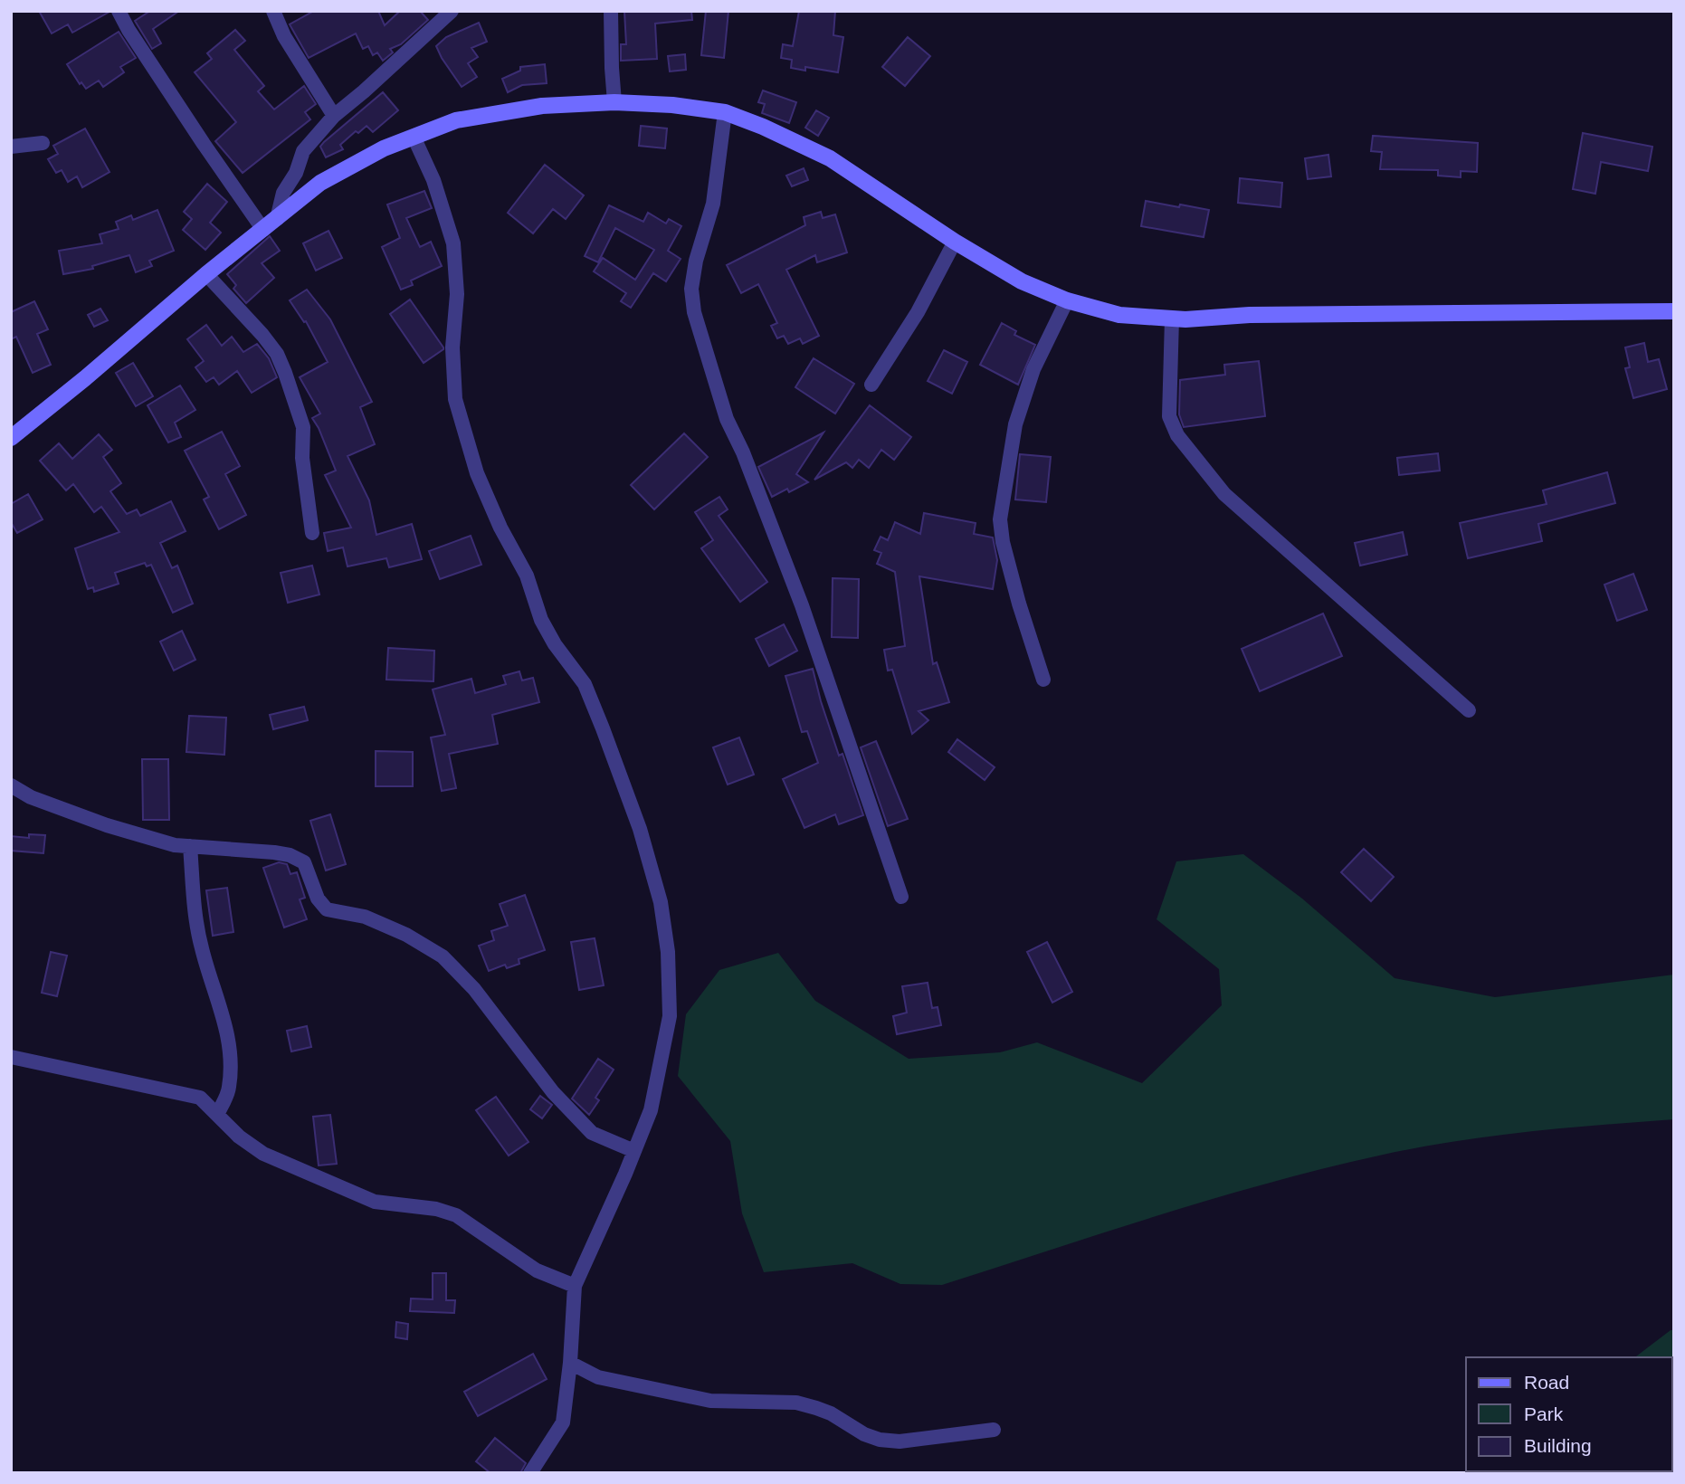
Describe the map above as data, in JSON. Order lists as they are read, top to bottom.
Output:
{
  "legend": ["Road", "Park", "Building"]
}
